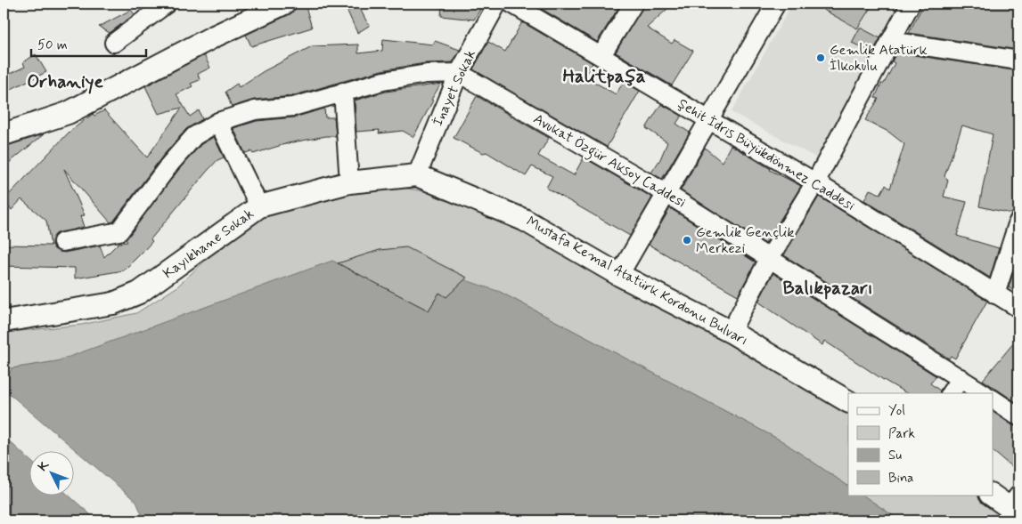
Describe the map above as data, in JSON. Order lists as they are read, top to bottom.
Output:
{
  "streets": {
    "street": [
      "İnayet Sokak",
      "Şehit İdris Büyükdönmez Caddesi",
      "Avukat Özgür Aksoy Caddesi",
      "Kayıkhane Sokak",
      "Mustafa Kemal Atatürk Kordonu Bulvarı"
    ]
  },
  "crossings": [
    ["İnayet Sokak", "Avukat Özgür Aksoy Caddesi"],
    ["İnayet Sokak", "Kayıkhane Sokak"],
    ["İnayet Sokak", "Mustafa Kemal Atatürk Kordonu Bulvarı"],
    ["Kayıkhane Sokak", "Mustafa Kemal Atatürk Kordonu Bulvarı"]
  ],
  "districts": ["Halitpaşa", "Orhaniye", "Balıkpazarı"],
  "places": ["Gemlik Atatürk İlkokulu", "Gemlik Gençlik Merkezi"],
  "legend": [
    "Yol",
    "Park",
    "Su",
    "Bina"
  ],
  "scale_bar": "50 m",
  "north": "top left"
}
